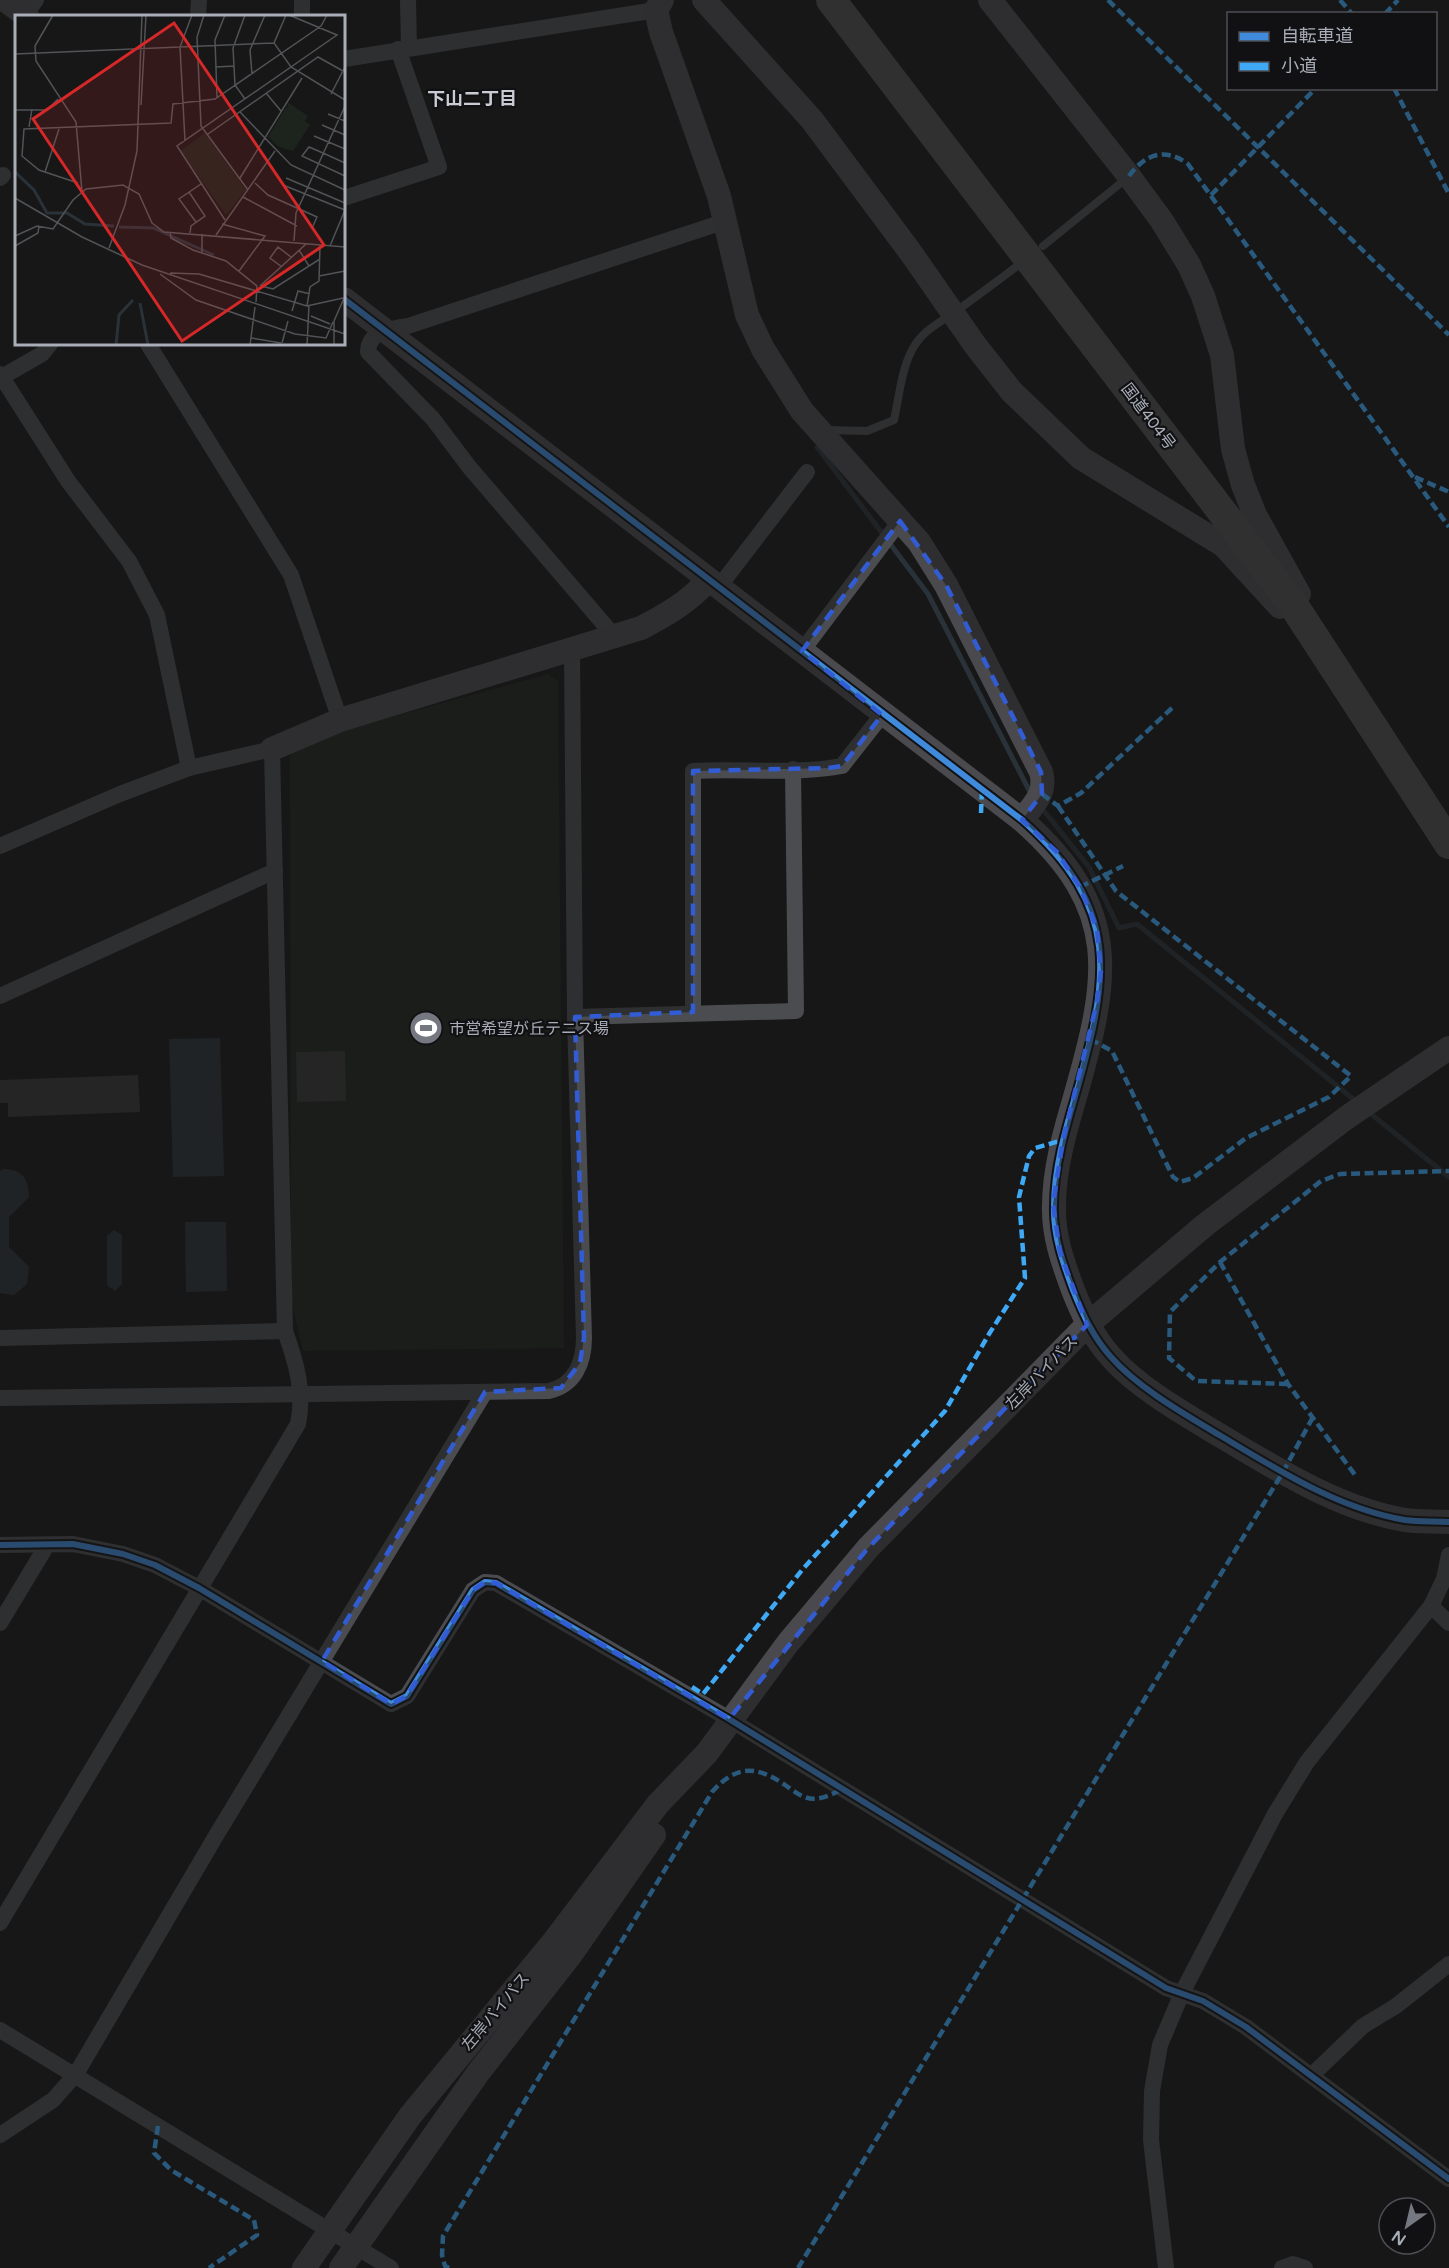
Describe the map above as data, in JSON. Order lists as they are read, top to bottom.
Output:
{
  "streets": {
    "highway": ["国道404号"],
    "street": ["左岸バイパス"]
  },
  "districts": ["下山二丁目"],
  "places": {
    "sports": ["市営希望が丘テニス場"]
  },
  "legend": ["自転車道", "小道"],
  "north": "bottom left"
}
